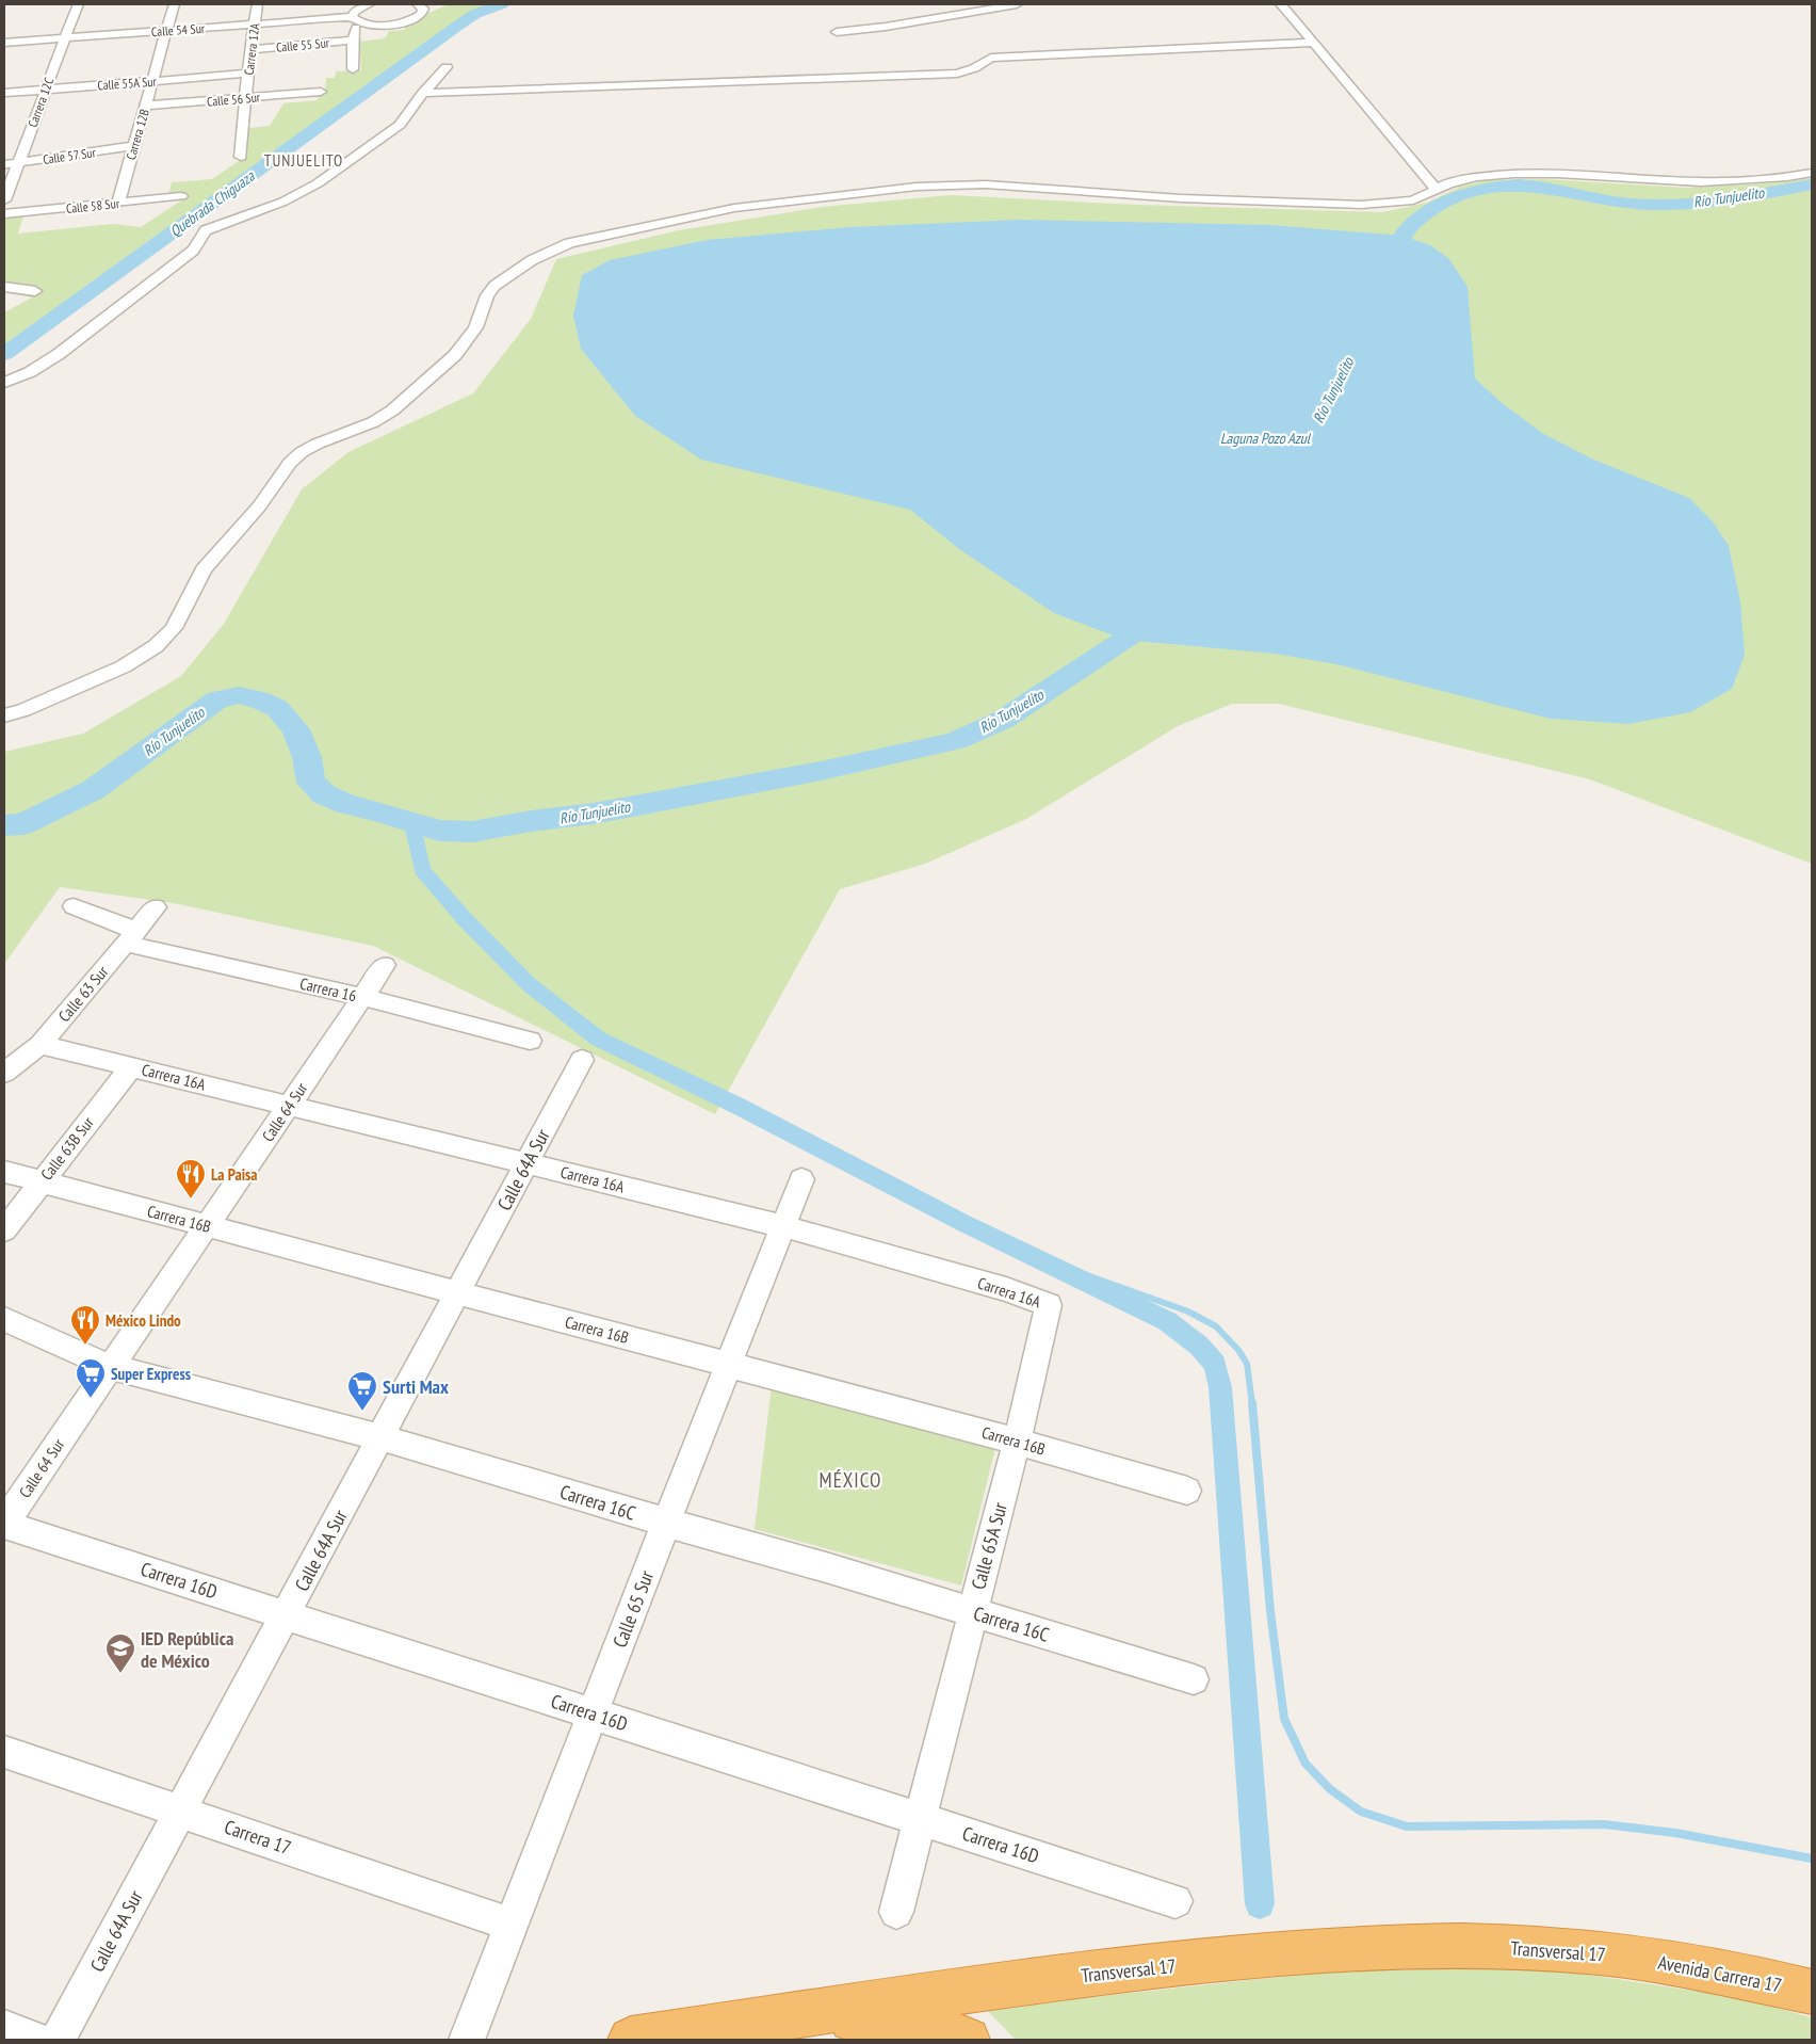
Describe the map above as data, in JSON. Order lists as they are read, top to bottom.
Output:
{
  "streets": {
    "highway": ["Transversal 17", "Avenida Carrera 17"],
    "street": [
      "Calle 54 Sur",
      "Calle 55 Sur",
      "Carrera 12A",
      "Calle 55A Sur",
      "Calle 56 Sur",
      "Carrera 12C",
      "Carrera 12B",
      "Calle 57 Sur",
      "Calle 58 Sur",
      "Carrera 16",
      "Calle 63 Sur",
      "Carrera 16A",
      "Calle 64 Sur",
      "Calle 63B Sur",
      "Calle 64A Sur",
      "Carrera 16B",
      "Carrera 16C",
      "Calle 65A Sur",
      "Carrera 16D",
      "Calle 65 Sur",
      "Carrera 17"
    ]
  },
  "crossings": [
    ["Calle 54 Sur", "Carrera 12A"],
    ["Calle 54 Sur", "Carrera 12C"],
    ["Calle 54 Sur", "Carrera 12B"],
    ["Calle 55 Sur", "Carrera 12A"],
    ["Carrera 12A", "Calle 55A Sur"],
    ["Carrera 12A", "Calle 56 Sur"],
    ["Calle 55A Sur", "Carrera 12C"],
    ["Calle 55A Sur", "Carrera 12B"],
    ["Calle 56 Sur", "Carrera 12B"],
    ["Carrera 12C", "Calle 57 Sur"],
    ["Carrera 12B", "Calle 57 Sur"],
    ["Carrera 12B", "Calle 58 Sur"],
    ["Carrera 16", "Calle 63 Sur"],
    ["Carrera 16", "Calle 64 Sur"],
    ["Calle 63 Sur", "Carrera 16A"],
    ["Carrera 16A", "Calle 64 Sur"],
    ["Carrera 16A", "Calle 63B Sur"],
    ["Carrera 16A", "Calle 64A Sur"],
    ["Carrera 16A", "Calle 65A Sur"],
    ["Carrera 16A", "Calle 65 Sur"],
    ["Calle 64 Sur", "Carrera 16B"],
    ["Calle 64 Sur", "Carrera 16C"],
    ["Calle 64 Sur", "Carrera 16D"],
    ["Calle 63B Sur", "Carrera 16B"],
    ["Calle 64A Sur", "Carrera 16B"],
    ["Calle 64A Sur", "Carrera 16C"],
    ["Calle 64A Sur", "Carrera 16D"],
    ["Calle 64A Sur", "Carrera 17"],
    ["Carrera 16B", "Calle 65A Sur"],
    ["Carrera 16B", "Calle 65 Sur"],
    ["Carrera 16C", "Calle 65A Sur"],
    ["Carrera 16C", "Calle 65 Sur"],
    ["Calle 65A Sur", "Carrera 16D"],
    ["Carrera 16D", "Calle 65 Sur"],
    ["Calle 65 Sur", "Carrera 17"],
    ["Transversal 17", "Avenida Carrera 17"]
  ],
  "districts": ["TUNJUELITO", "MÉXICO"],
  "water": ["Río Tunjuelito", "Quebrada Chiguaza", "Laguna Pozo Azul"],
  "places": {
    "restaurant": ["La Paisa", "México Lindo"],
    "supermarket": ["Super Express", "Surti Max"],
    "school or university": ["IED República de México"]
  }
}
